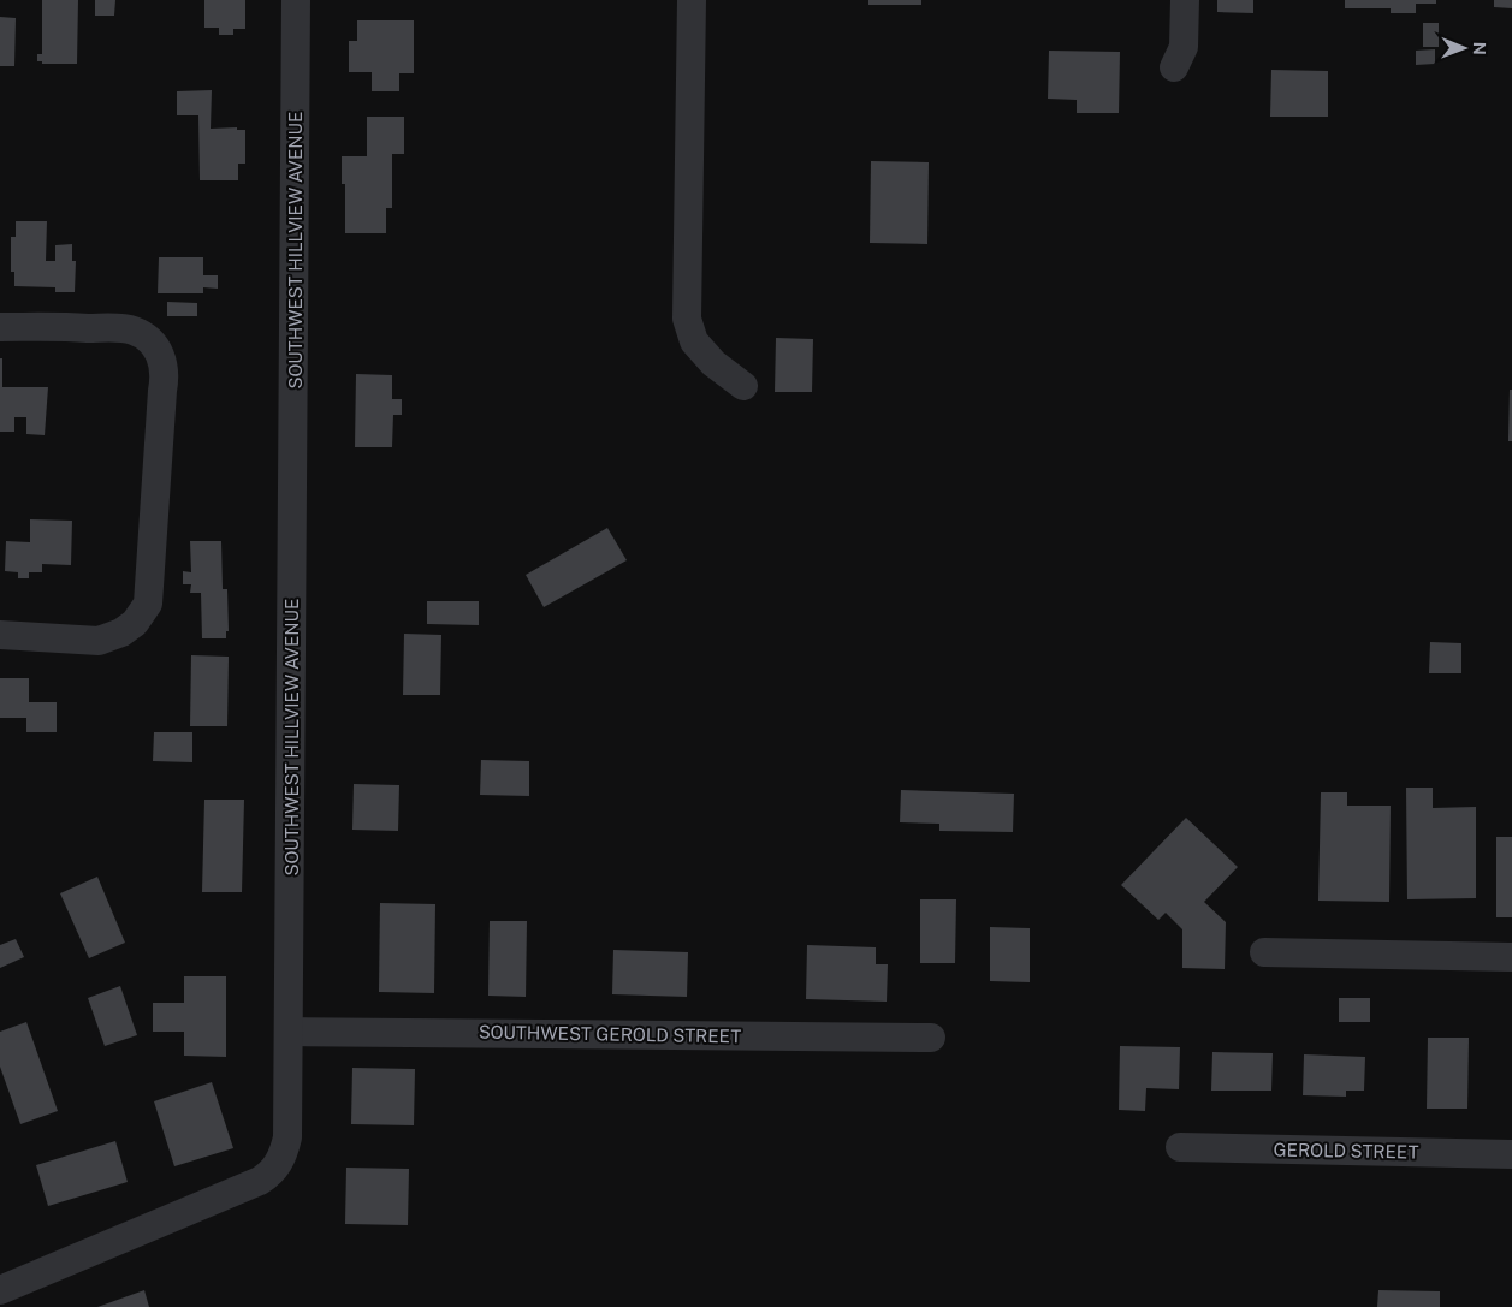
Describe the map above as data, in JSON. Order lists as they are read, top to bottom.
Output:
{
  "streets": {
    "street": ["SOUTHWEST HILLVIEW AVENUE", "SOUTHWEST GEROLD STREET", "GEROLD STREET"]
  },
  "crossings": [
    ["SOUTHWEST HILLVIEW AVENUE", "SOUTHWEST GEROLD STREET"]
  ],
  "north": "right"
}
